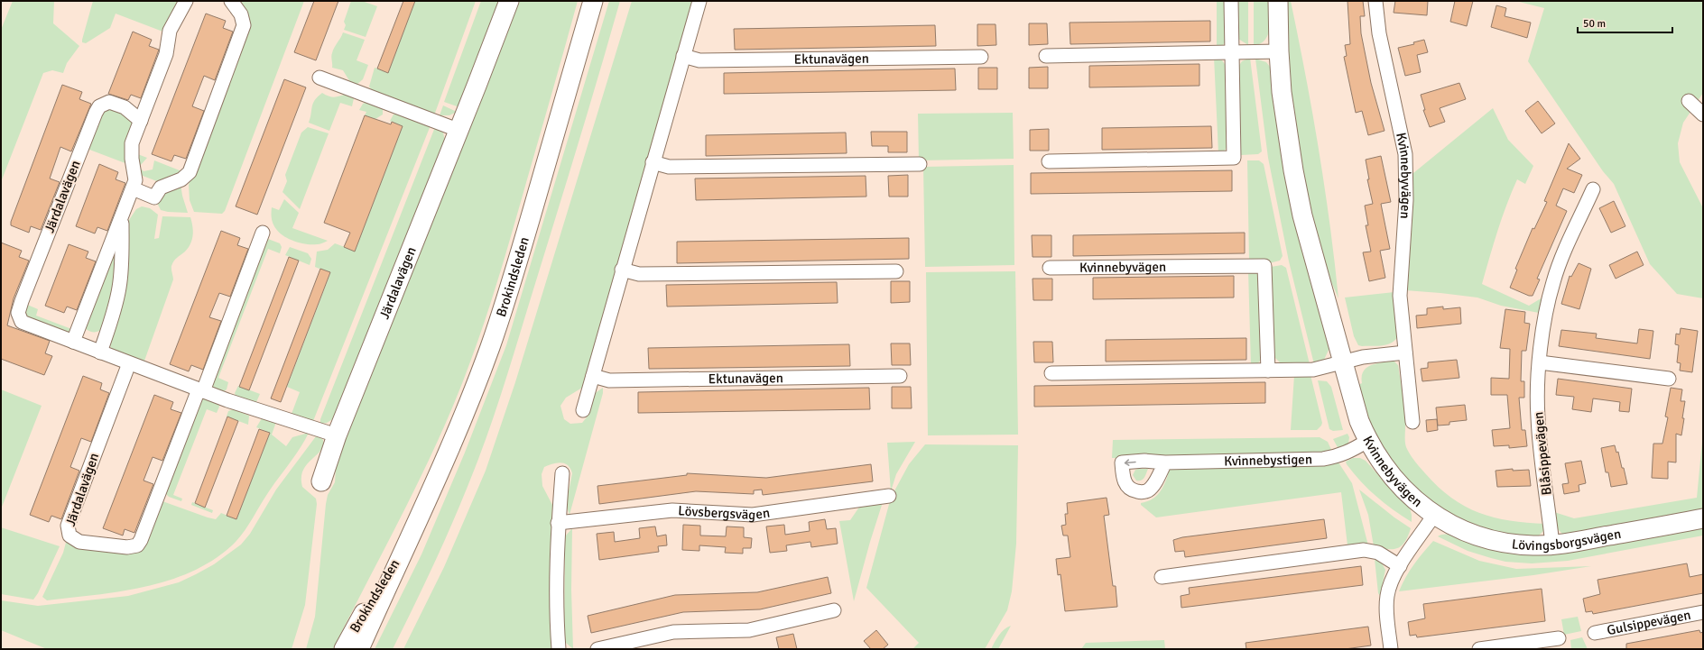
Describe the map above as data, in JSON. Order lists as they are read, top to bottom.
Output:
{
  "streets": {
    "street": [
      "Ektunavägen",
      "Kvinnebyvägen",
      "Järdalavägen",
      "Brokindsleden",
      "Blåsippevägen",
      "Kvinnebystigen",
      "Lövsbergsvägen",
      "Lövingsborgsvägen",
      "Gulsippevägen"
    ]
  },
  "crossings": [
    ["Kvinnebyvägen", "Kvinnebystigen"],
    ["Kvinnebyvägen", "Lövingsborgsvägen"],
    ["Blåsippevägen", "Lövingsborgsvägen"]
  ],
  "scale_bar": "50 m"
}
